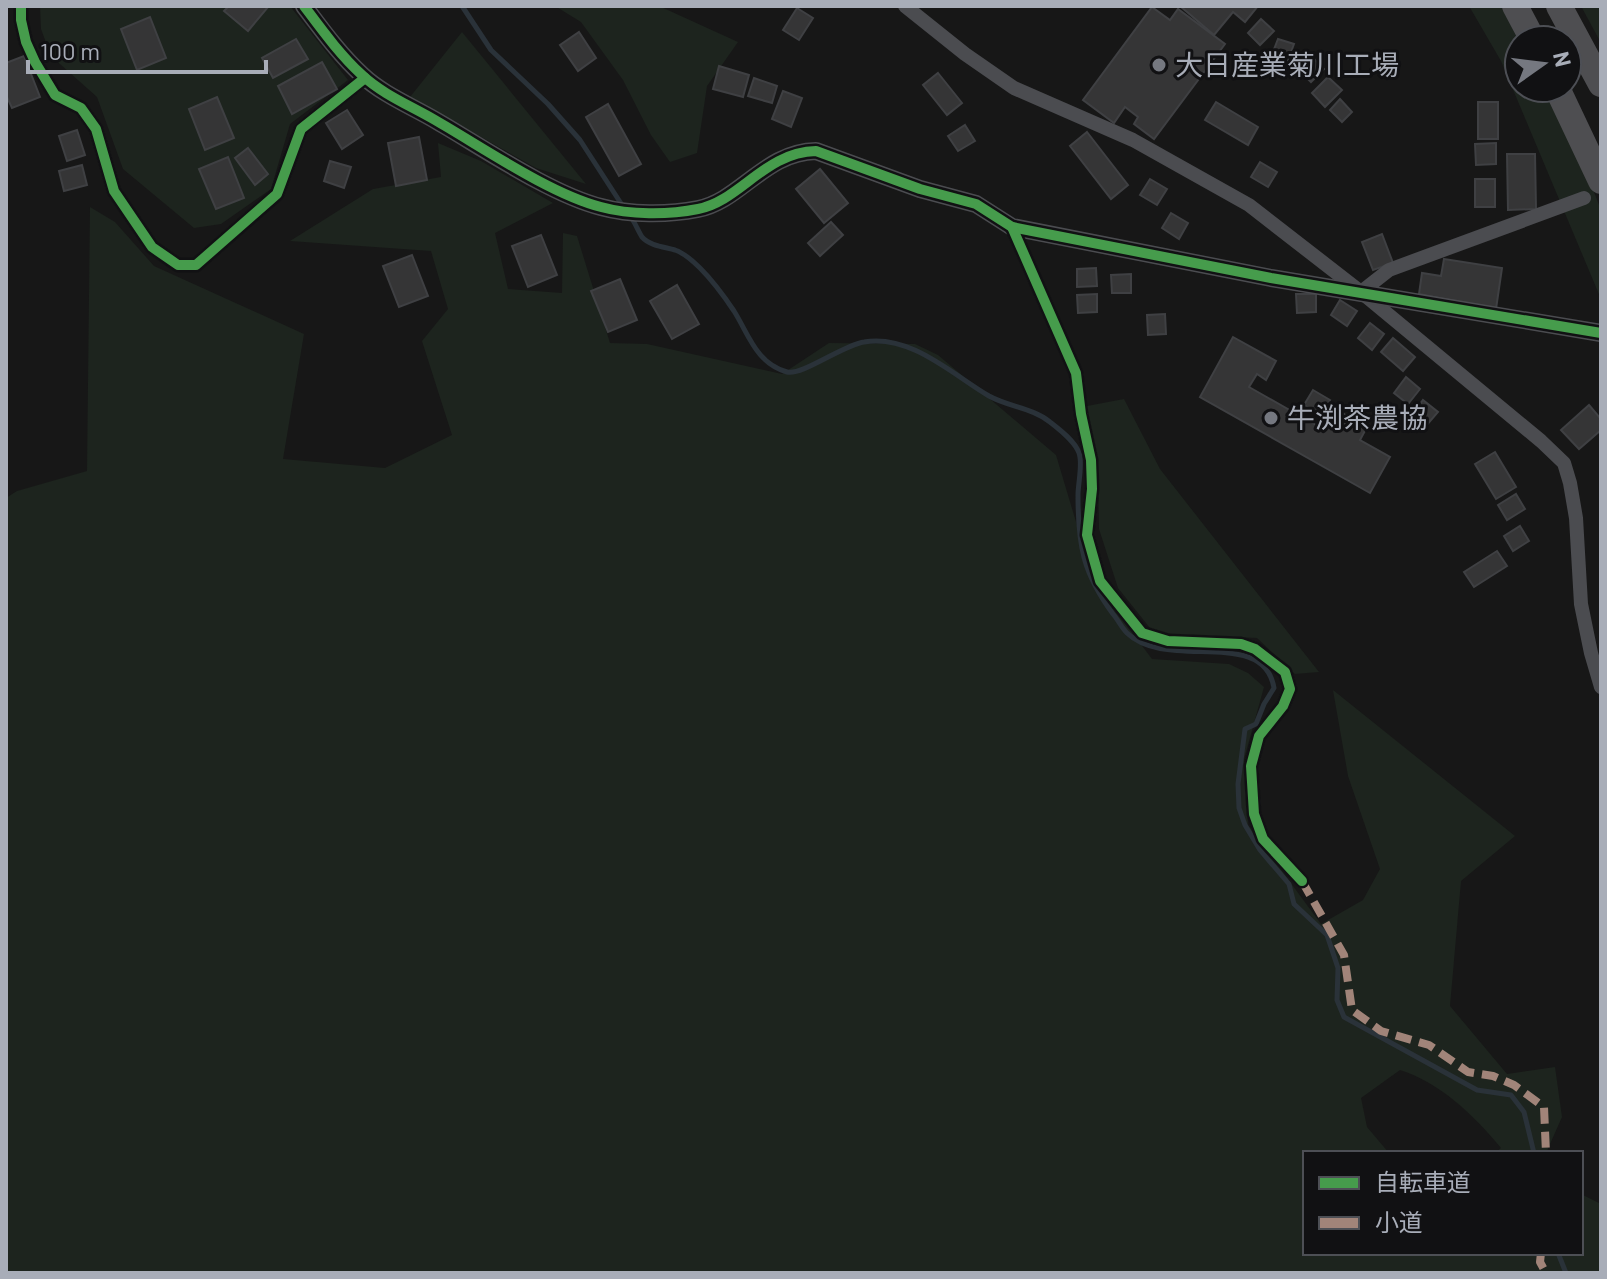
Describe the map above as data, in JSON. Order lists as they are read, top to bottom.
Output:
{
  "places": ["大日産業菊川工場", "牛渕茶農協"],
  "legend": ["自転車道", "小道"],
  "scale_bar": "100 m",
  "north": "right"
}
